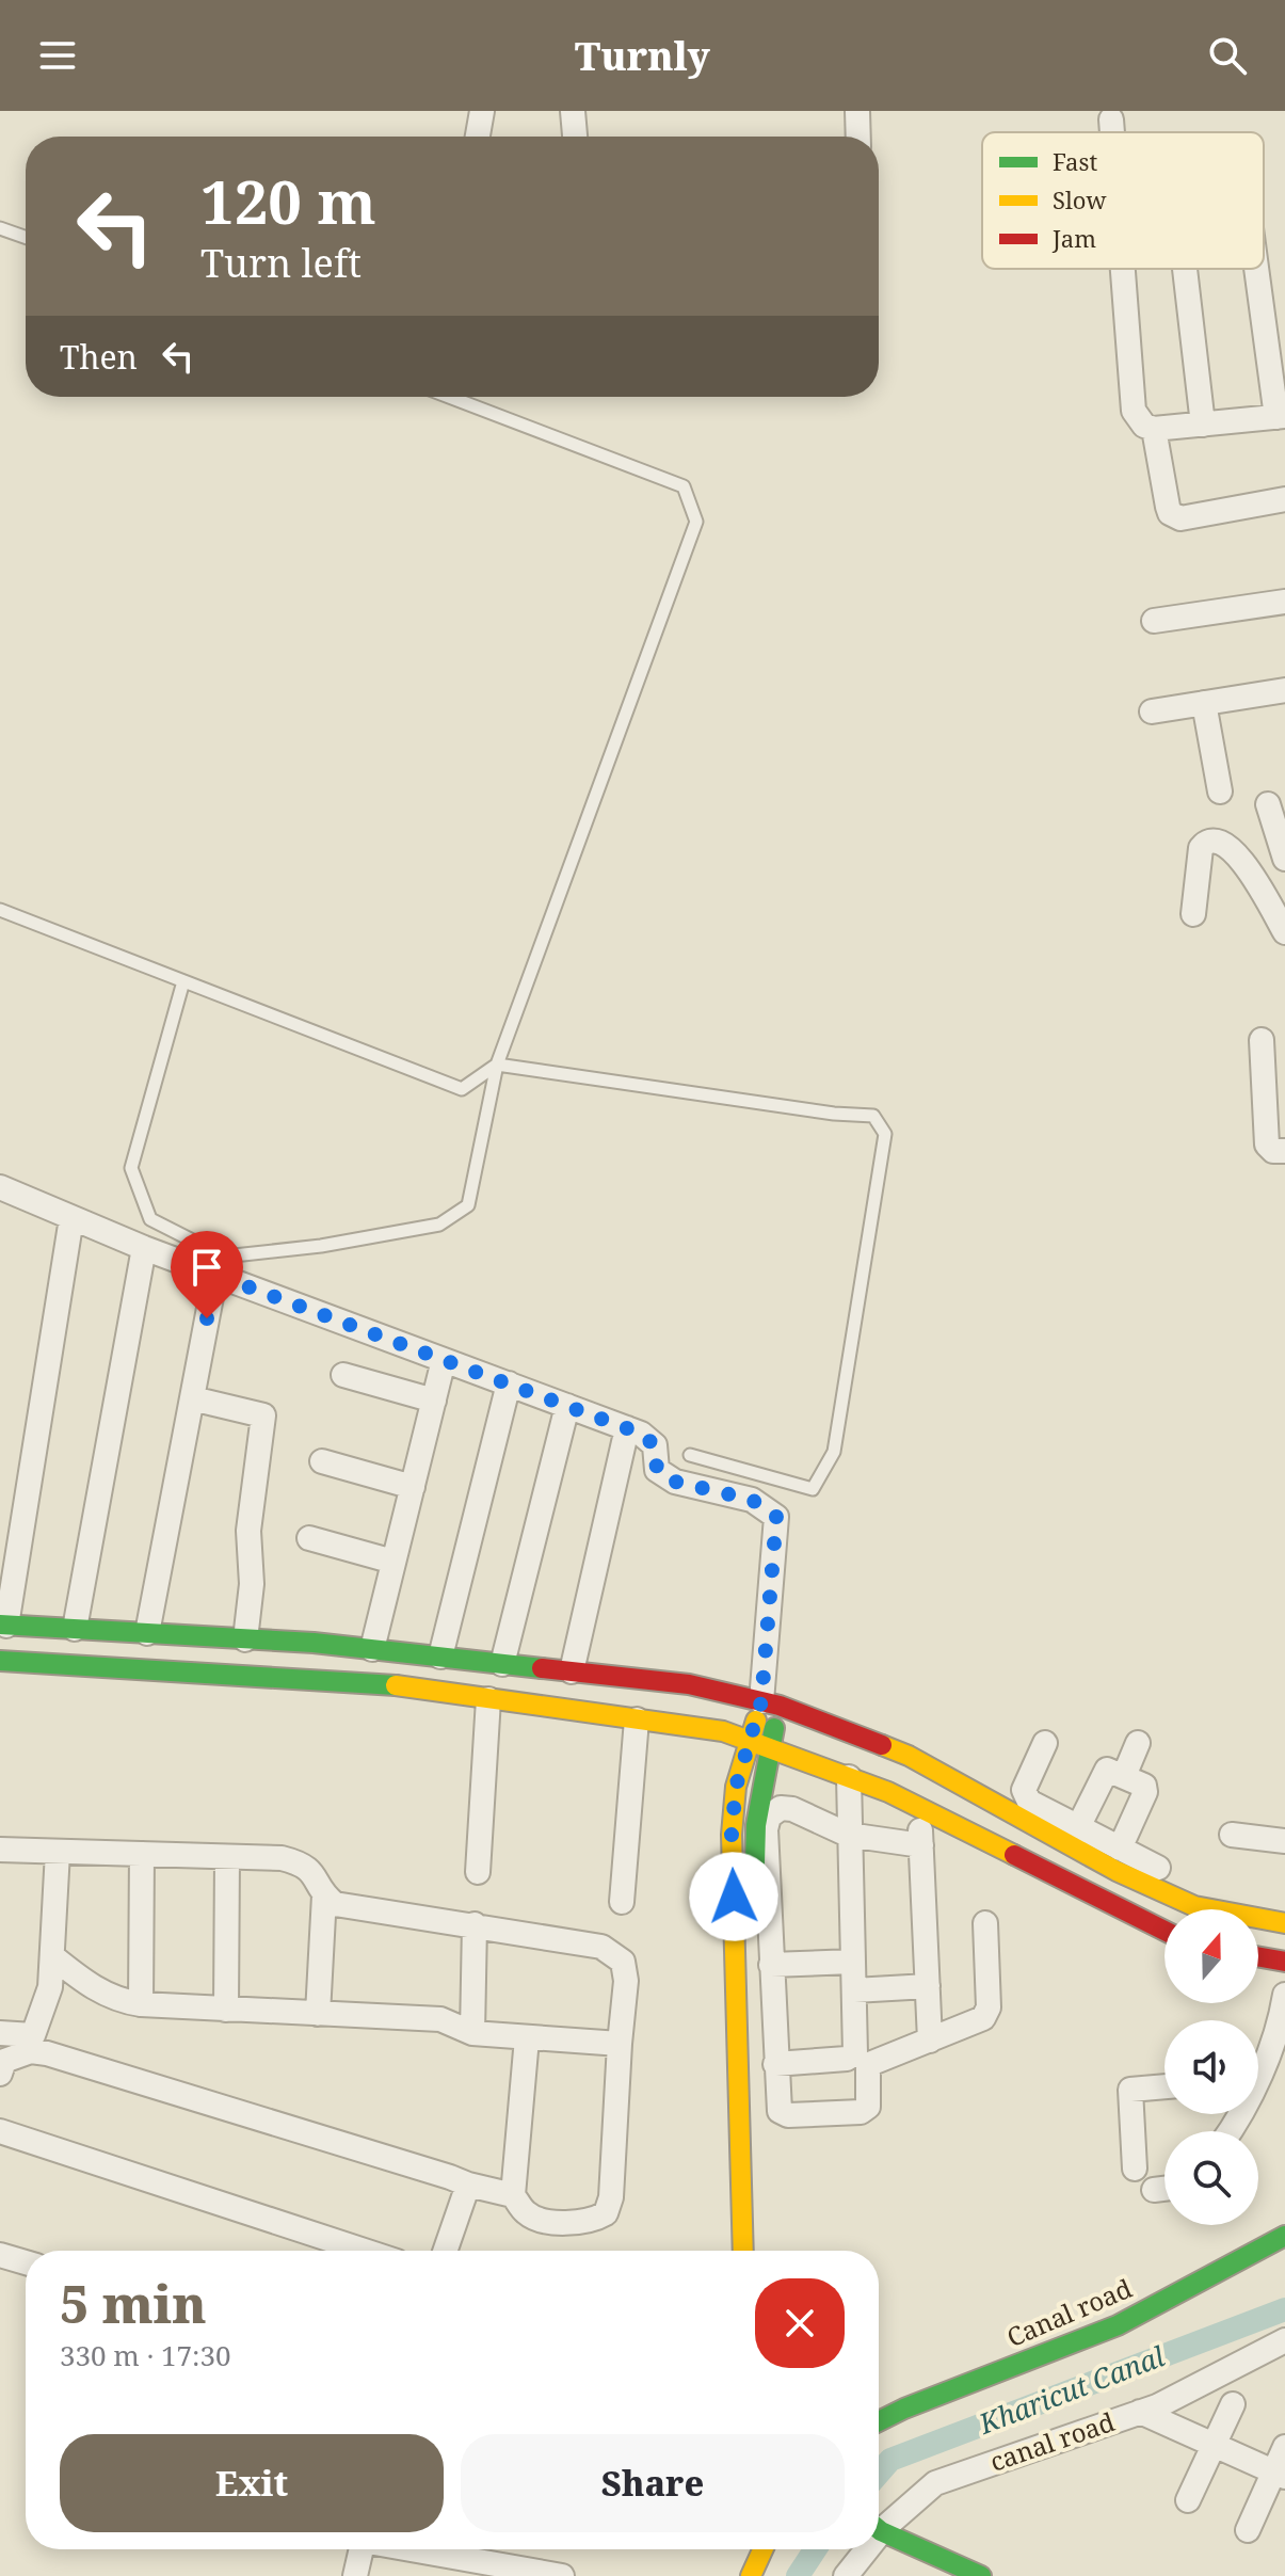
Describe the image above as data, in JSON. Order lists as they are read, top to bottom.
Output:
{
  "streets": {
    "street": ["Canal road", "canal road"]
  },
  "water": ["Kharicut Canal"],
  "legend": ["Fast", "Slow", "Jam"],
  "north": "top",
  "page": {
    "header": "Turnly",
    "turn": ["120 m", "Turn left"],
    "then": "Then",
    "heading": ["5 min", "330 m · 17:30"],
    "buttons": ["Exit", "Share"]
  }
}
